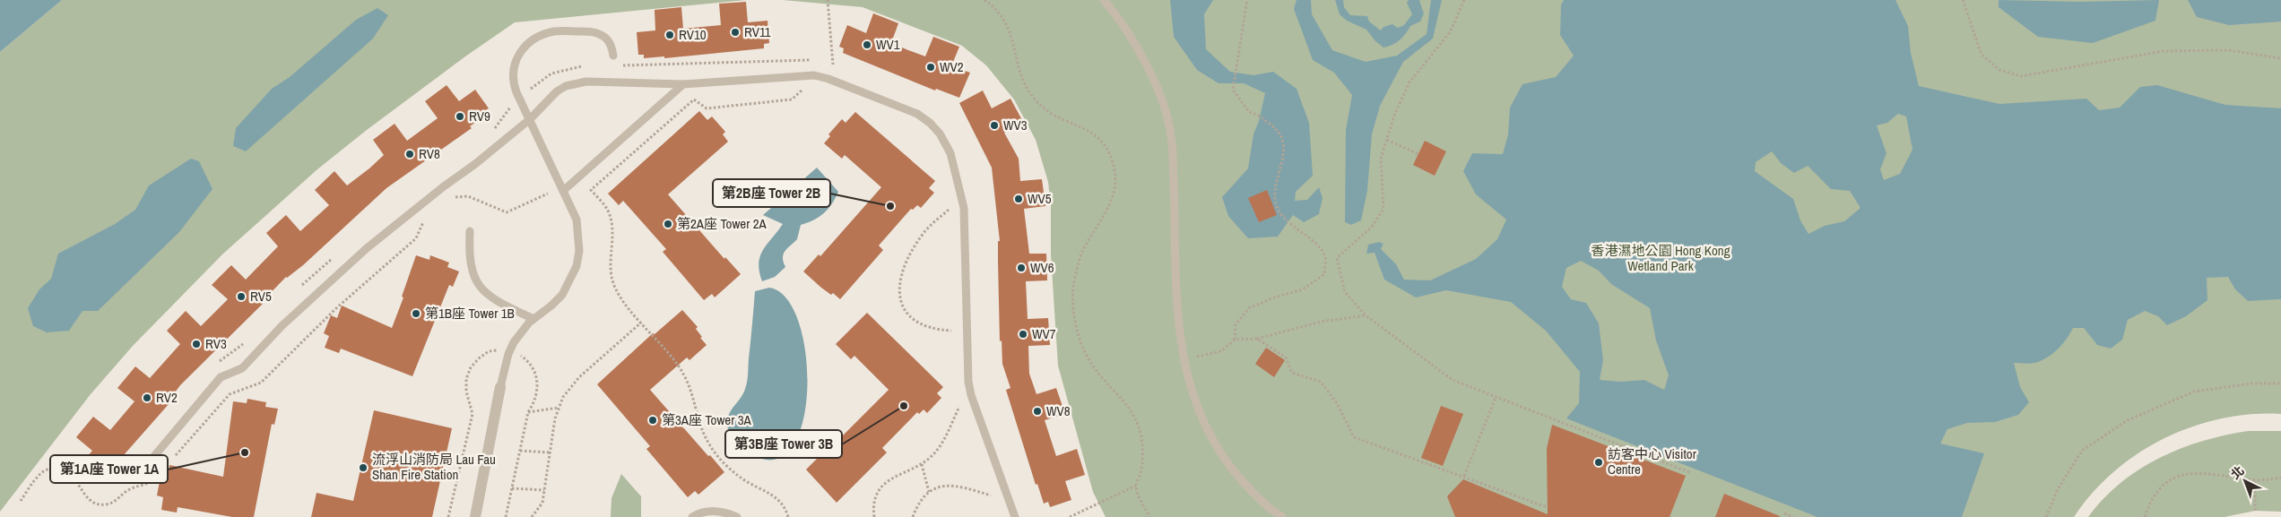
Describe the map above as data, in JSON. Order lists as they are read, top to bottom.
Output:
{
  "parks": ["香港濕地公園 Hong Kong Wetland Park"],
  "places": [
    "RV11",
    "RV10",
    "WV1",
    "WV2",
    "RV9",
    "WV3",
    "RV8",
    "WV5",
    "第2B座 Tower 2B",
    "第2A座 Tower 2A",
    "WV6",
    "RV5",
    "第1B座 Tower 1B",
    "WV7",
    "RV3",
    "RV2",
    "第3B座 Tower 3B",
    "WV8",
    "第3A座 Tower 3A",
    "第1A座 Tower 1A",
    "訪客中心 Visitor Centre",
    "流浮山消防局 Lau Fau Shan Fire Station"
  ],
  "north": "top left"
}
